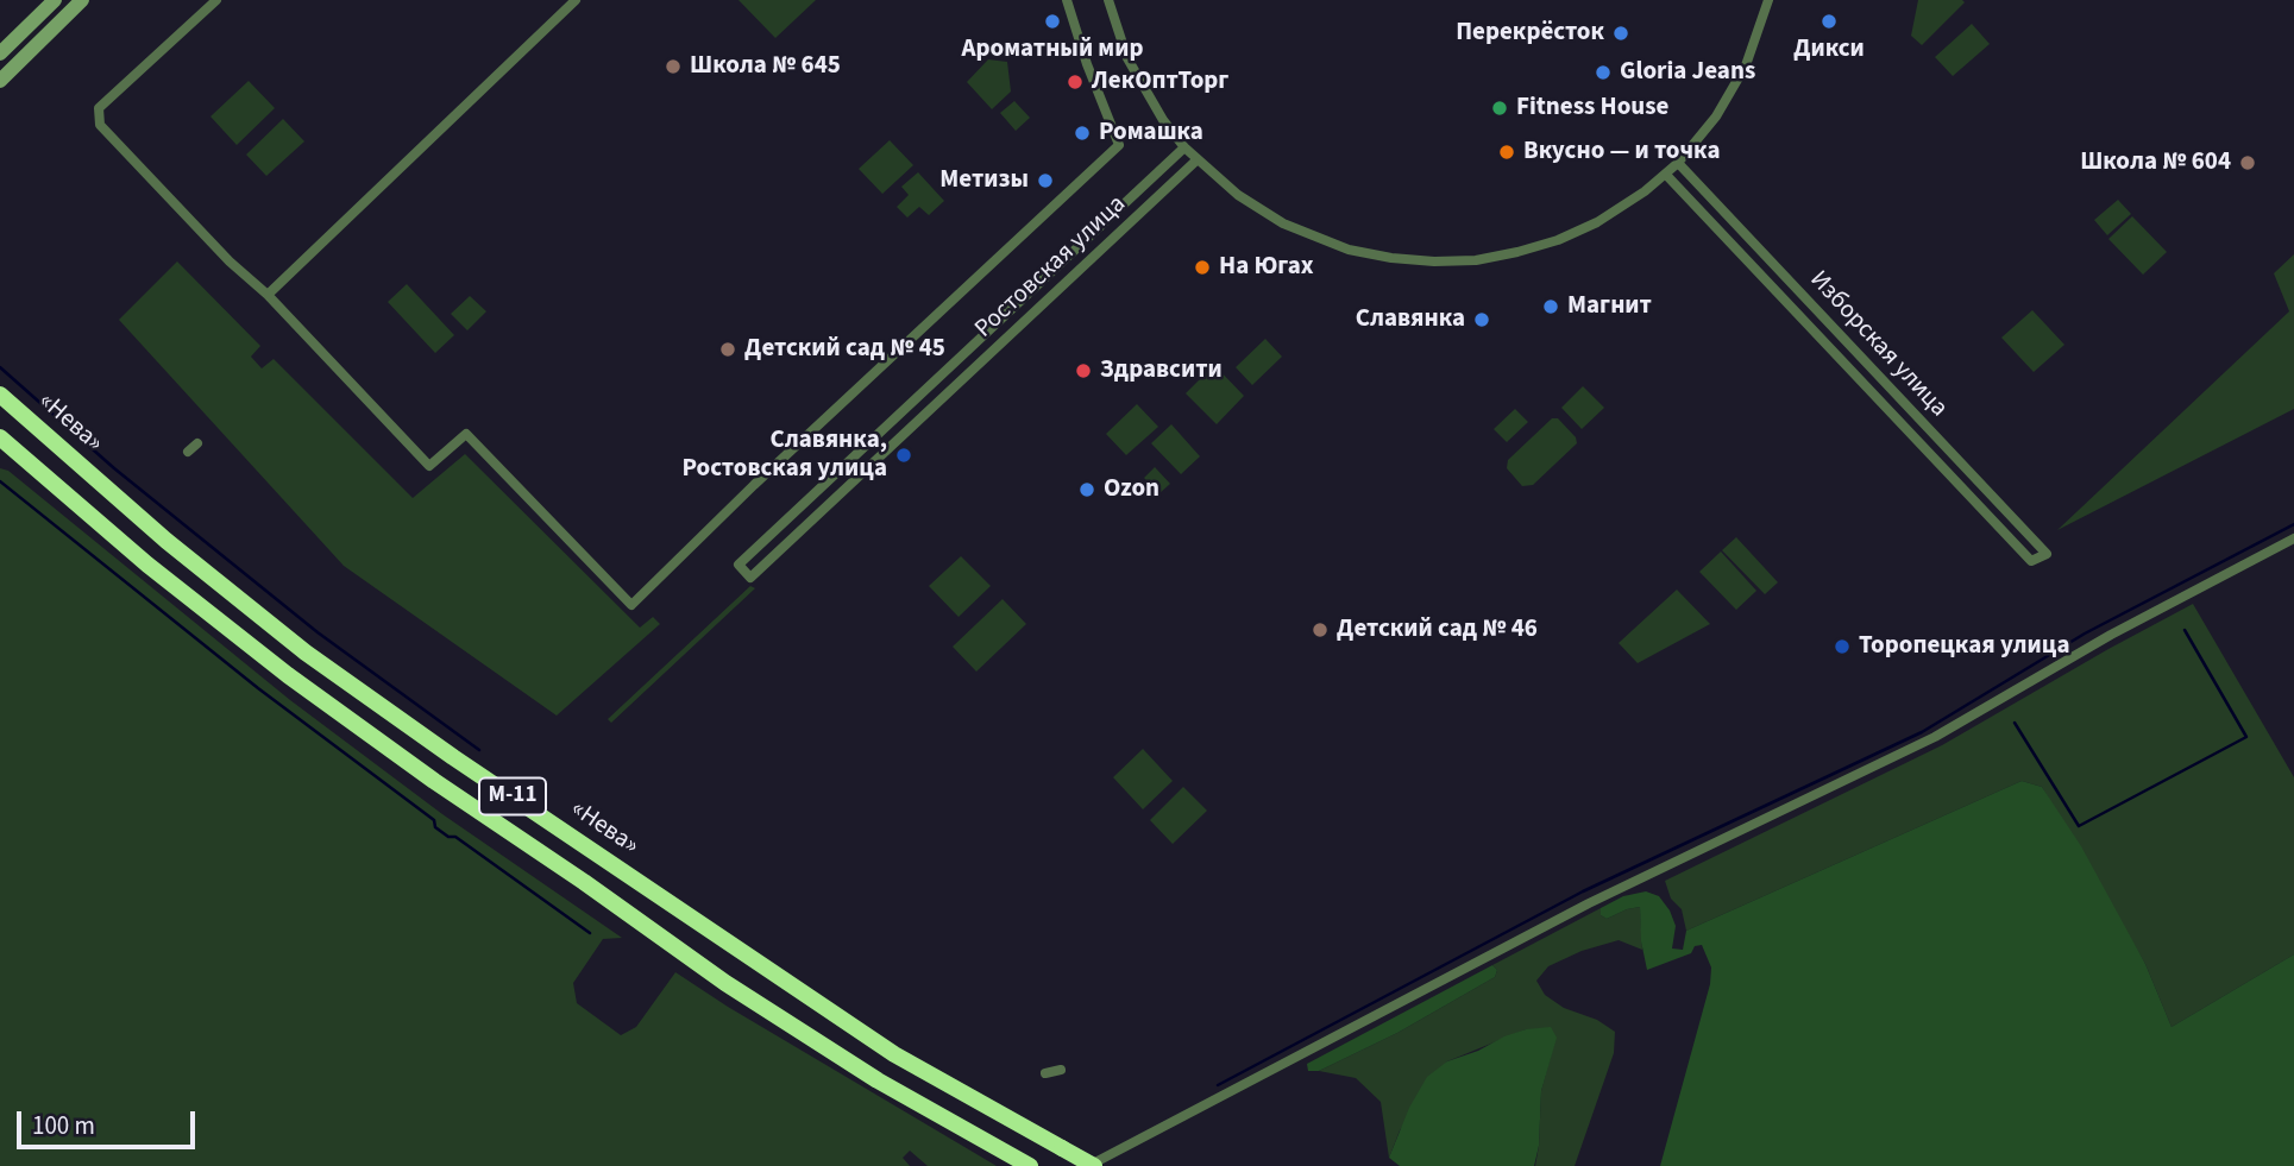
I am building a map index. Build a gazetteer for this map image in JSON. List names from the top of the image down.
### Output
{
  "streets": {
    "highway": ["«Нева»", "М-11"],
    "street": ["Ростовская улица", "Изборская улица"]
  },
  "places": [
    "Ароматный мир",
    "Дикси",
    "Перекрёсток",
    "Школа № 645",
    "Gloria Jeans",
    "ЛекОптТорг",
    "Fitness House",
    "Ромашка",
    "Вкусно — и точка",
    "Школа № 604",
    "Метизы",
    "На Югах",
    "Магнит",
    "Славянка",
    "Детский сад № 45",
    "Здравсити",
    "Славянка, Ростовская улица",
    "Ozon",
    "Детский сад № 46",
    "Торопецкая улица"
  ],
  "scale_bar": "100 m"
}
